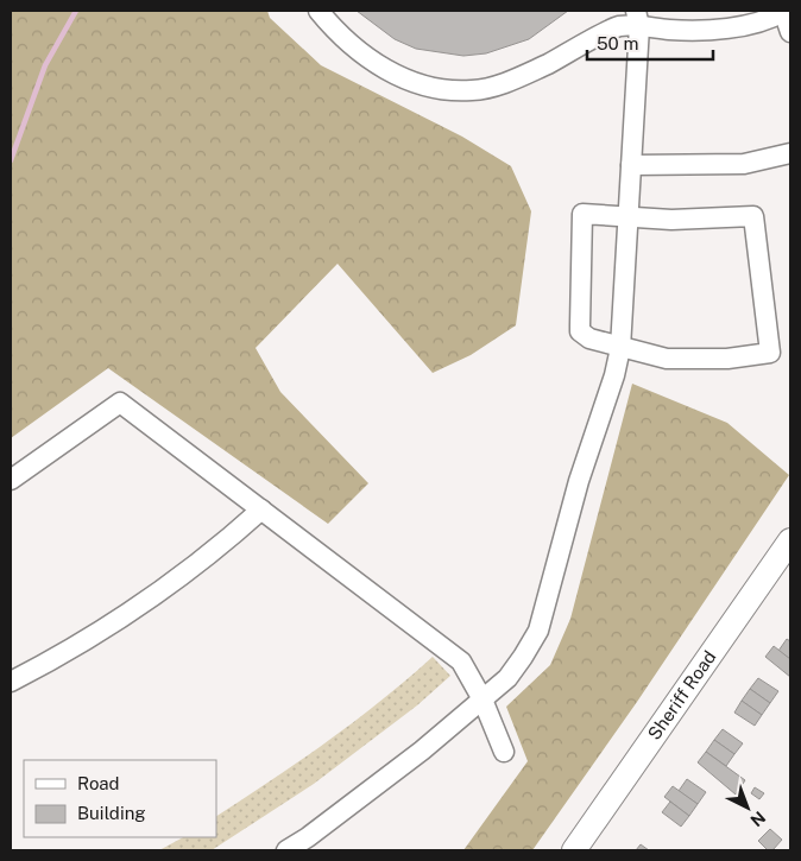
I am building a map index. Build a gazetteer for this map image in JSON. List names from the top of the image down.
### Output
{
  "streets": {
    "main road": ["Sheriff Road"]
  },
  "legend": ["Road", "Building"],
  "scale_bar": "50 m",
  "north": "bottom right"
}
